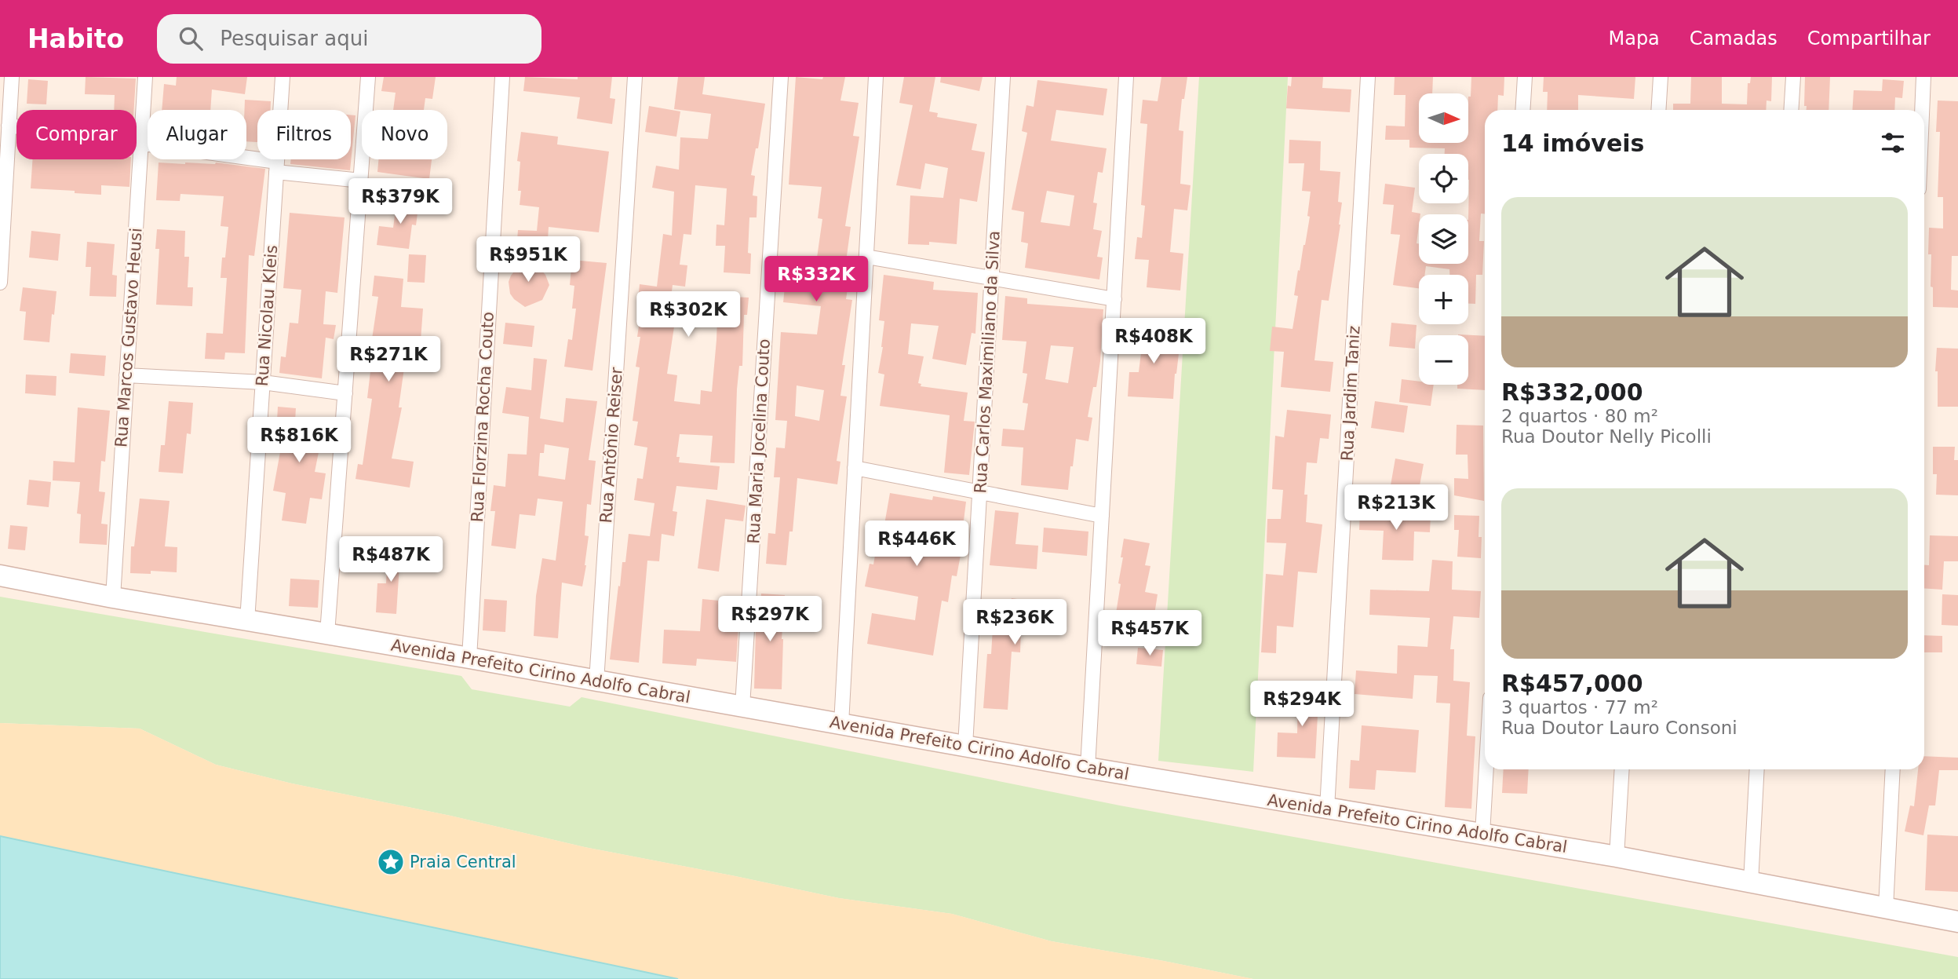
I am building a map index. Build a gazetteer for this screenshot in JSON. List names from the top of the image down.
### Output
{
  "streets": {
    "main road": ["Avenida Prefeito Cirino Adolfo Cabral"],
    "street": [
      "Rua Nicolau Kleis",
      "Rua Marcos Gustavo Heusi",
      "Rua Carlos Maximiliano da Silva",
      "Rua Jardim Taniz",
      "Rua Florzina Rocha Couto",
      "Rua Maria Jocelina Couto",
      "Rua Antônio Reiser"
    ]
  },
  "crossings": [
    ["Rua Nicolau Kleis", "Avenida Prefeito Cirino Adolfo Cabral"],
    ["Rua Marcos Gustavo Heusi", "Avenida Prefeito Cirino Adolfo Cabral"],
    ["Rua Carlos Maximiliano da Silva", "Avenida Prefeito Cirino Adolfo Cabral"],
    ["Rua Jardim Taniz", "Avenida Prefeito Cirino Adolfo Cabral"],
    ["Rua Florzina Rocha Couto", "Avenida Prefeito Cirino Adolfo Cabral"],
    ["Rua Maria Jocelina Couto", "Avenida Prefeito Cirino Adolfo Cabral"],
    ["Rua Antônio Reiser", "Avenida Prefeito Cirino Adolfo Cabral"]
  ],
  "places": {
    "place": ["Praia Central"]
  },
  "north": "right",
  "page": {
    "header": "Habito",
    "search": "Pesquisar aqui",
    "nav": ["Mapa", "Camadas", "Compartilhar"],
    "map_buttons": ["+", "−"],
    "chip": [
      "Comprar",
      "Alugar",
      "Filtros",
      "Novo"
    ],
    "heading": "14 imóveis",
    "list": [
      {
        "name": "R$332,000",
        "note": "2 quartos · 80 m² · Rua Doutor Nelly Picolli"
      },
      {
        "name": "R$457,000",
        "note": "3 quartos · 77 m² · Rua Doutor Lauro Consoni"
      }
    ],
    "price": [
      "R$379K",
      "R$951K",
      "R$332K",
      "R$302K",
      "R$408K",
      "R$271K",
      "R$816K",
      "R$213K",
      "R$446K",
      "R$487K",
      "R$297K",
      "R$236K",
      "R$457K",
      "R$294K"
    ]
  }
}
